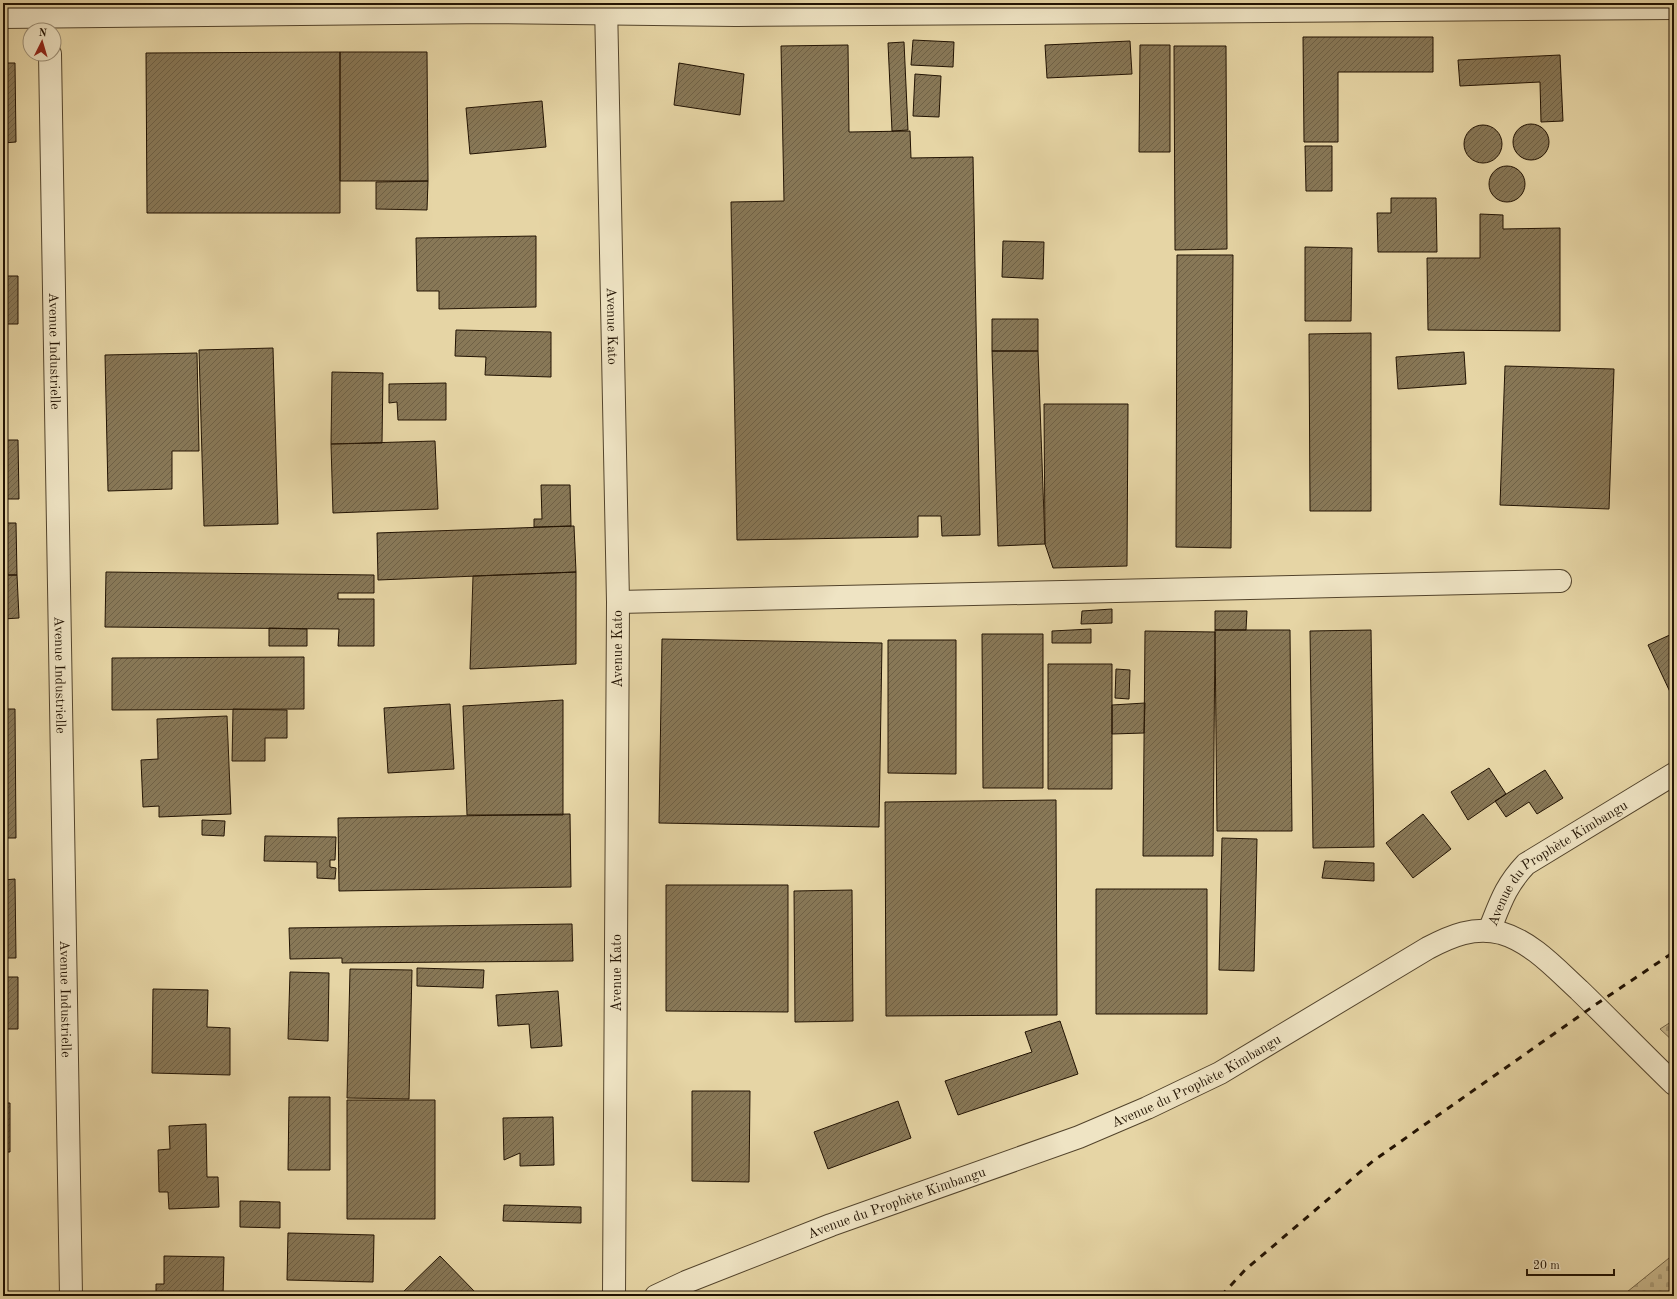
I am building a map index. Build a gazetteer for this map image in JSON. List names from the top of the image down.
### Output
{
  "streets": {
    "street": ["Avenue Kato", "Avenue Industrielle", "Avenue du Prophète Kimbangu"]
  },
  "scale_bar": "20 m",
  "north": "top"
}
